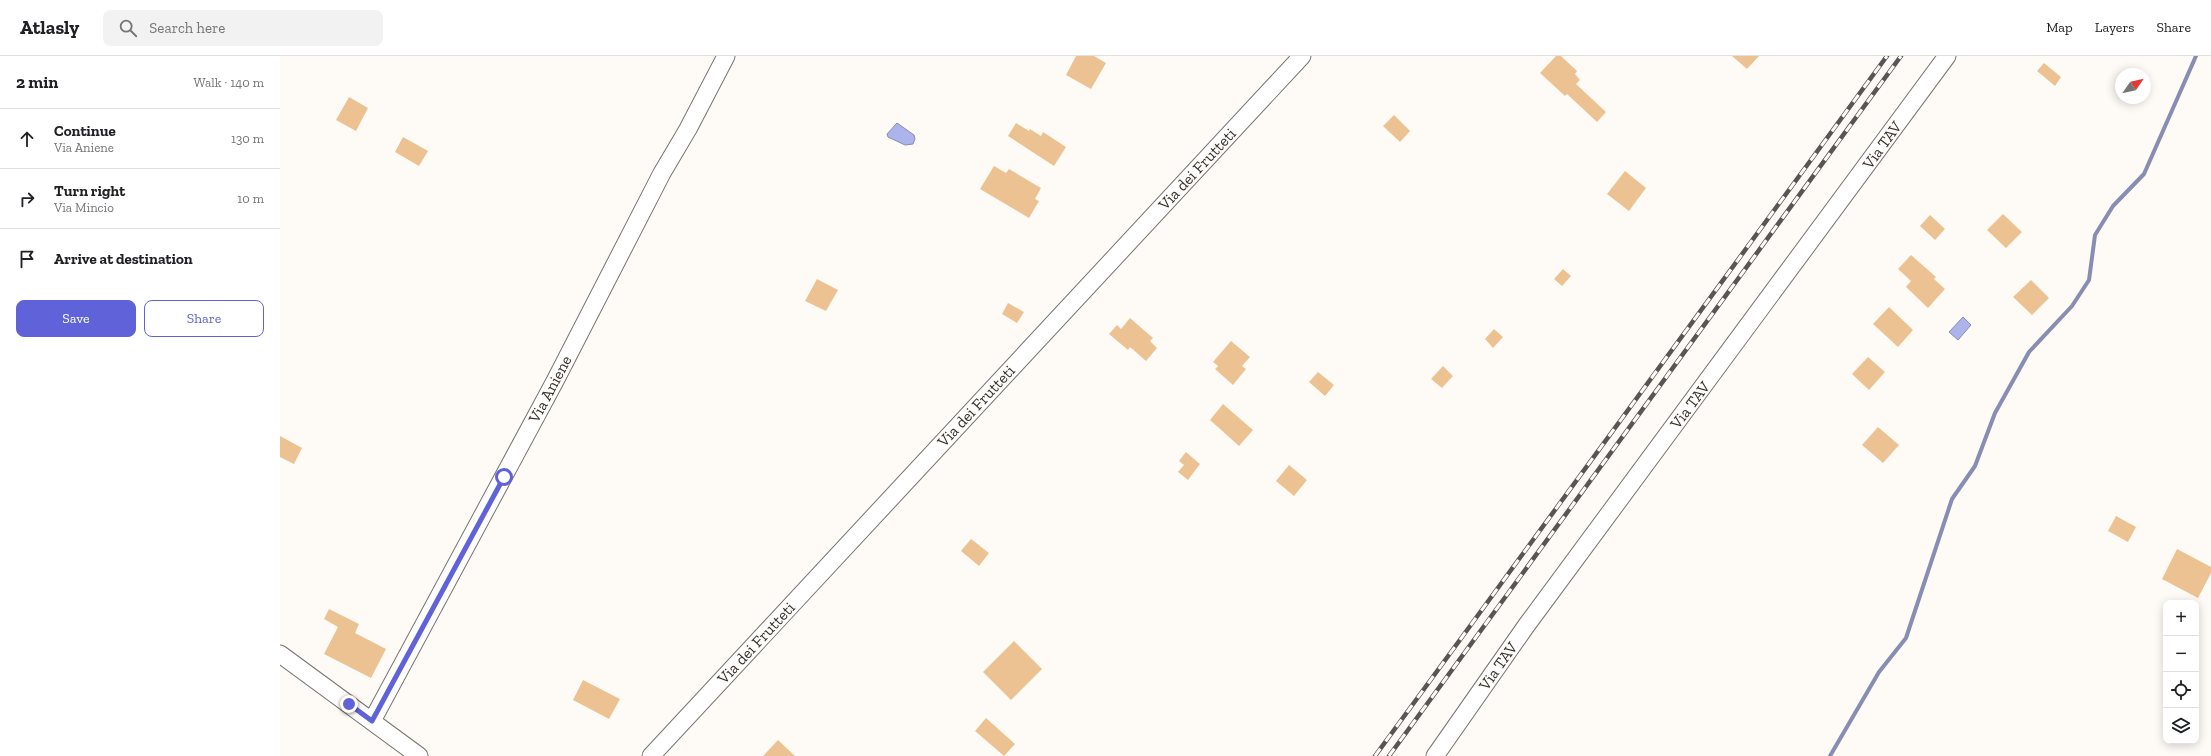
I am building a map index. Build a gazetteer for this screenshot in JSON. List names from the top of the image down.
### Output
{
  "streets": {
    "street": ["Via TAV", "Via dei Frutteti", "Via Aniene"]
  },
  "north": "top right",
  "page": {
    "header": "Atlasly",
    "search": "Search here",
    "nav": ["Map", "Layers", "Share"],
    "heading": ["2 min", "Walk · 140 m"],
    "list": [
      ["Continue", "Via Aniene", "130 m"],
      ["Turn right", "Via Mincio", "10 m"],
      "Arrive at destination"
    ],
    "buttons": ["Save", "Share"],
    "map_buttons": ["+", "−"]
  }
}
